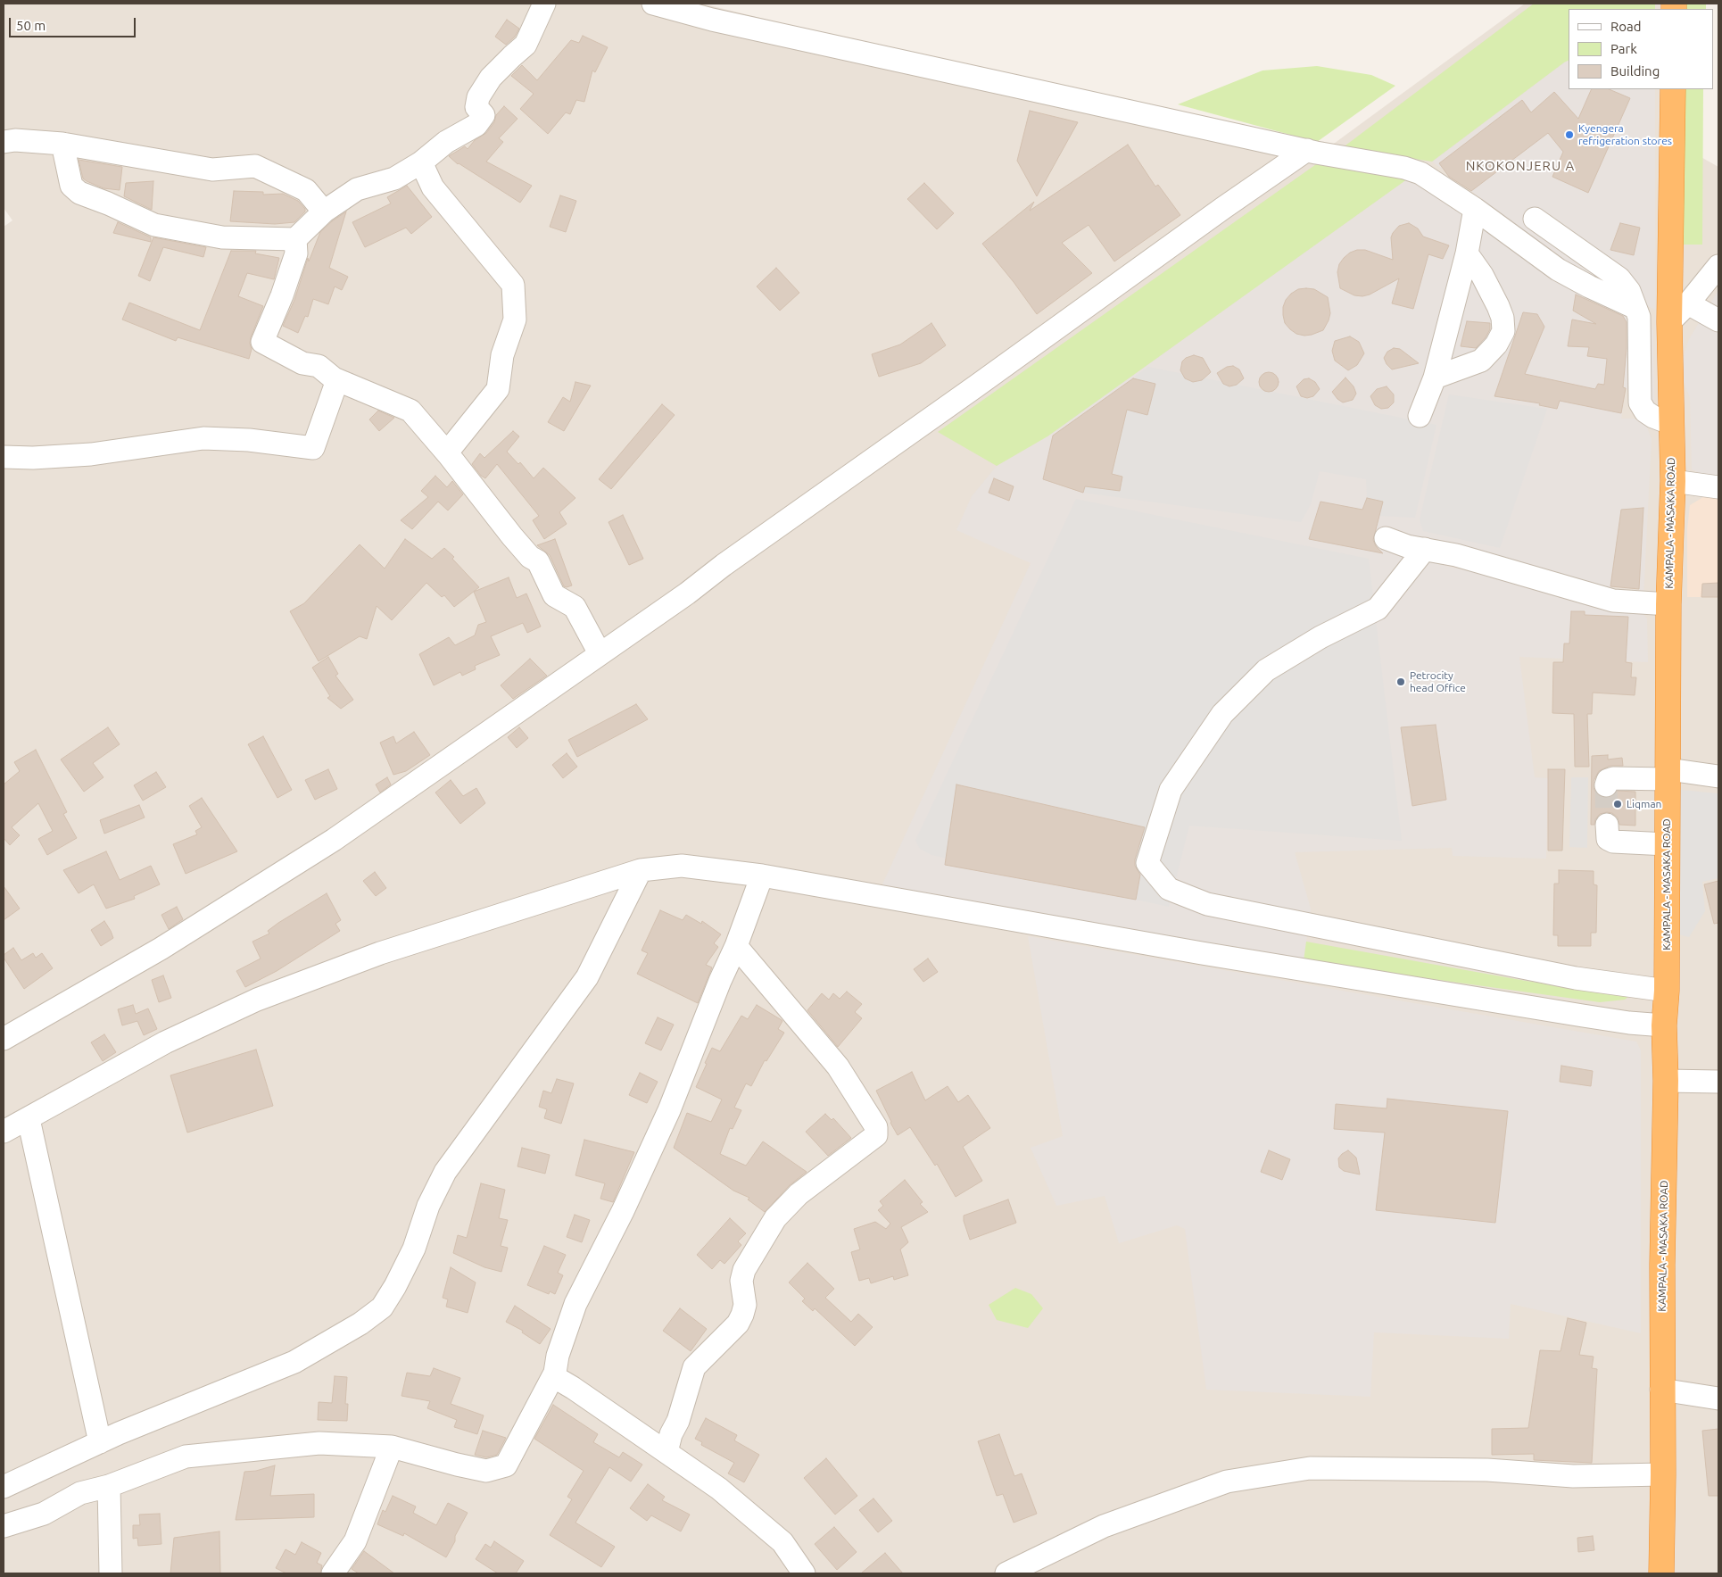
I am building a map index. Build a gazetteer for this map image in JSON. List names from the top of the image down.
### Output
{
  "streets": {
    "highway": ["KAMPALA - MASAKA ROAD"]
  },
  "districts": ["NKOKONJERU A"],
  "places": ["Kyengera refrigeration stores", "Petrocity head Office", "Liqman"],
  "legend": ["Road", "Park", "Building"],
  "scale_bar": "50 m"
}
